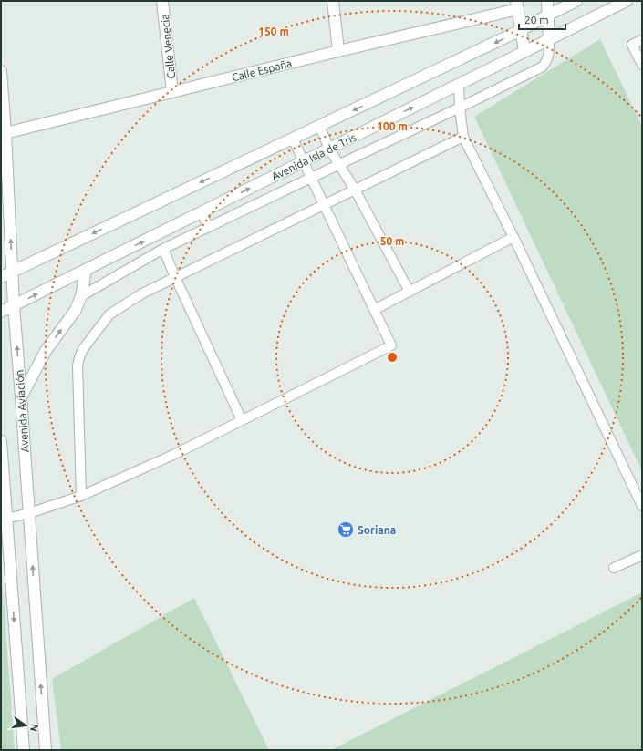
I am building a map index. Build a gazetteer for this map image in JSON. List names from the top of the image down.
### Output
{
  "streets": {
    "main road": [
      "Calle Venecia",
      "Calle España",
      "Avenida Isla de Tris",
      "Avenida Aviación"
    ]
  },
  "crossings": [
    ["Calle Venecia", "Calle España"],
    ["Calle España", "Avenida Aviación"],
    ["Avenida Isla de Tris", "Avenida Aviación"]
  ],
  "places": {
    "supermarket": ["Soriana"]
  },
  "scale_bar": "20 m",
  "north": "right",
  "rings": ["150 m", "100 m", "50 m"]
}
